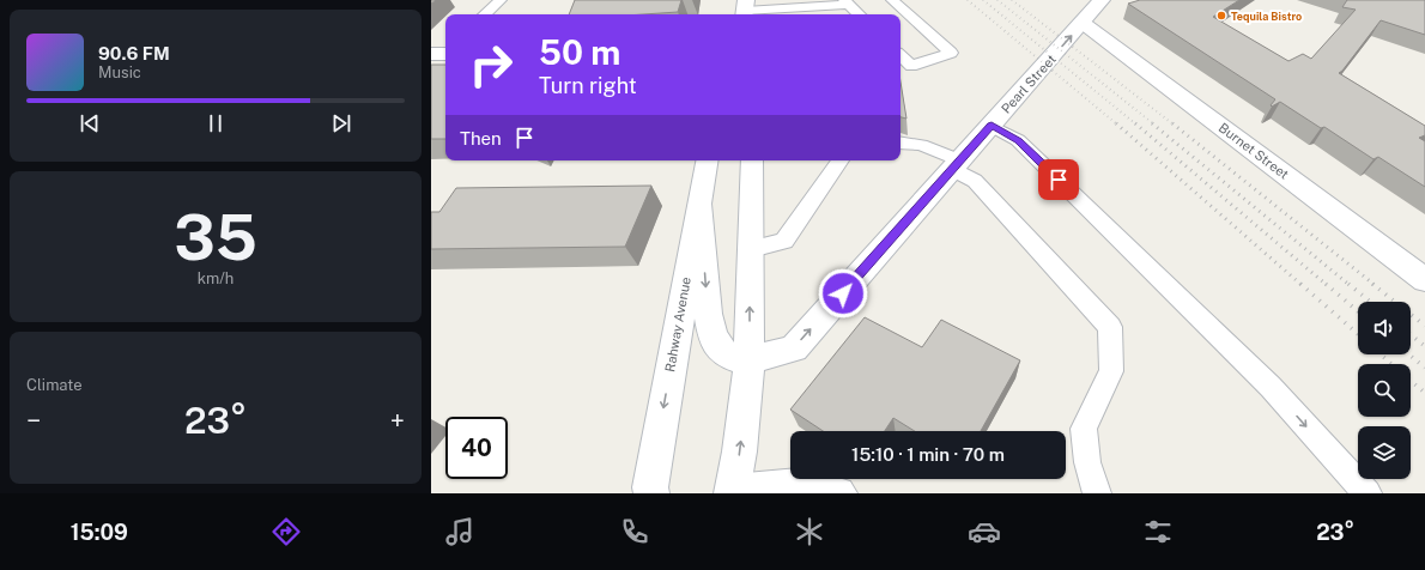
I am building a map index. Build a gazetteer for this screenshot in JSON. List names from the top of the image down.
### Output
{
  "streets": {
    "street": ["Pearl Street", "Burnet Street", "Rahway Avenue"]
  },
  "crossings": [
    ["Pearl Street", "Burnet Street"]
  ],
  "one_way": ["Pearl Street"],
  "places": ["Tequila Bistro"],
  "page": {
    "turn": ["50 m", "Turn right"],
    "song": ["90.6 FM", "Music"],
    "then": "Then",
    "tile": [
      ["35", "km/h"],
      "Climate"
    ],
    "heat": ["−", "23°", "+"],
    "limit": "40",
    "trip": "15:10 · 1 min · 70 m",
    "tabs": ["15:09", "23°"]
  }
}
